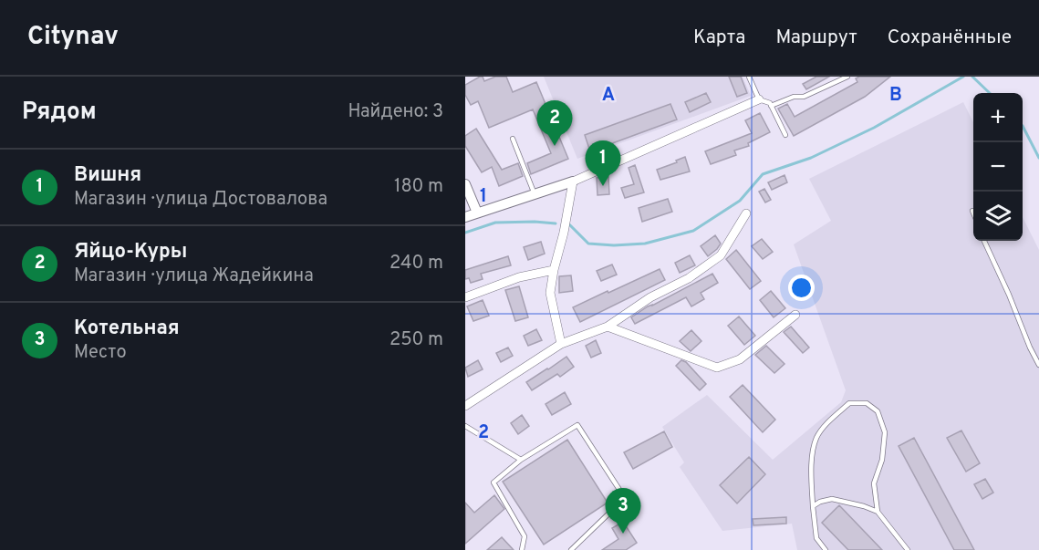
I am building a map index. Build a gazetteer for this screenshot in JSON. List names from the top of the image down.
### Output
{
  "page": {
    "header": "Citynav",
    "nav": ["Карта", "Маршрут", "Сохранённые"],
    "heading": ["Рядом", "Найдено: 3"],
    "map_buttons": ["+", "−"],
    "pins": ["2", "1", "3"],
    "list": [
      {
        "mark": "1",
        "name": "Вишня",
        "note": "Магазин · улица Достовалова",
        "value": "180 m"
      },
      {
        "mark": "2",
        "name": "Яйцо-Куры",
        "note": "Магазин · улица Жадейкина",
        "value": "240 m"
      },
      {
        "mark": "3",
        "name": "Котельная",
        "note": "Место",
        "value": "250 m"
      }
    ]
  },
  "grid": {
    "columns": ["A", "B"],
    "rows": ["1", "2"]
  }
}
